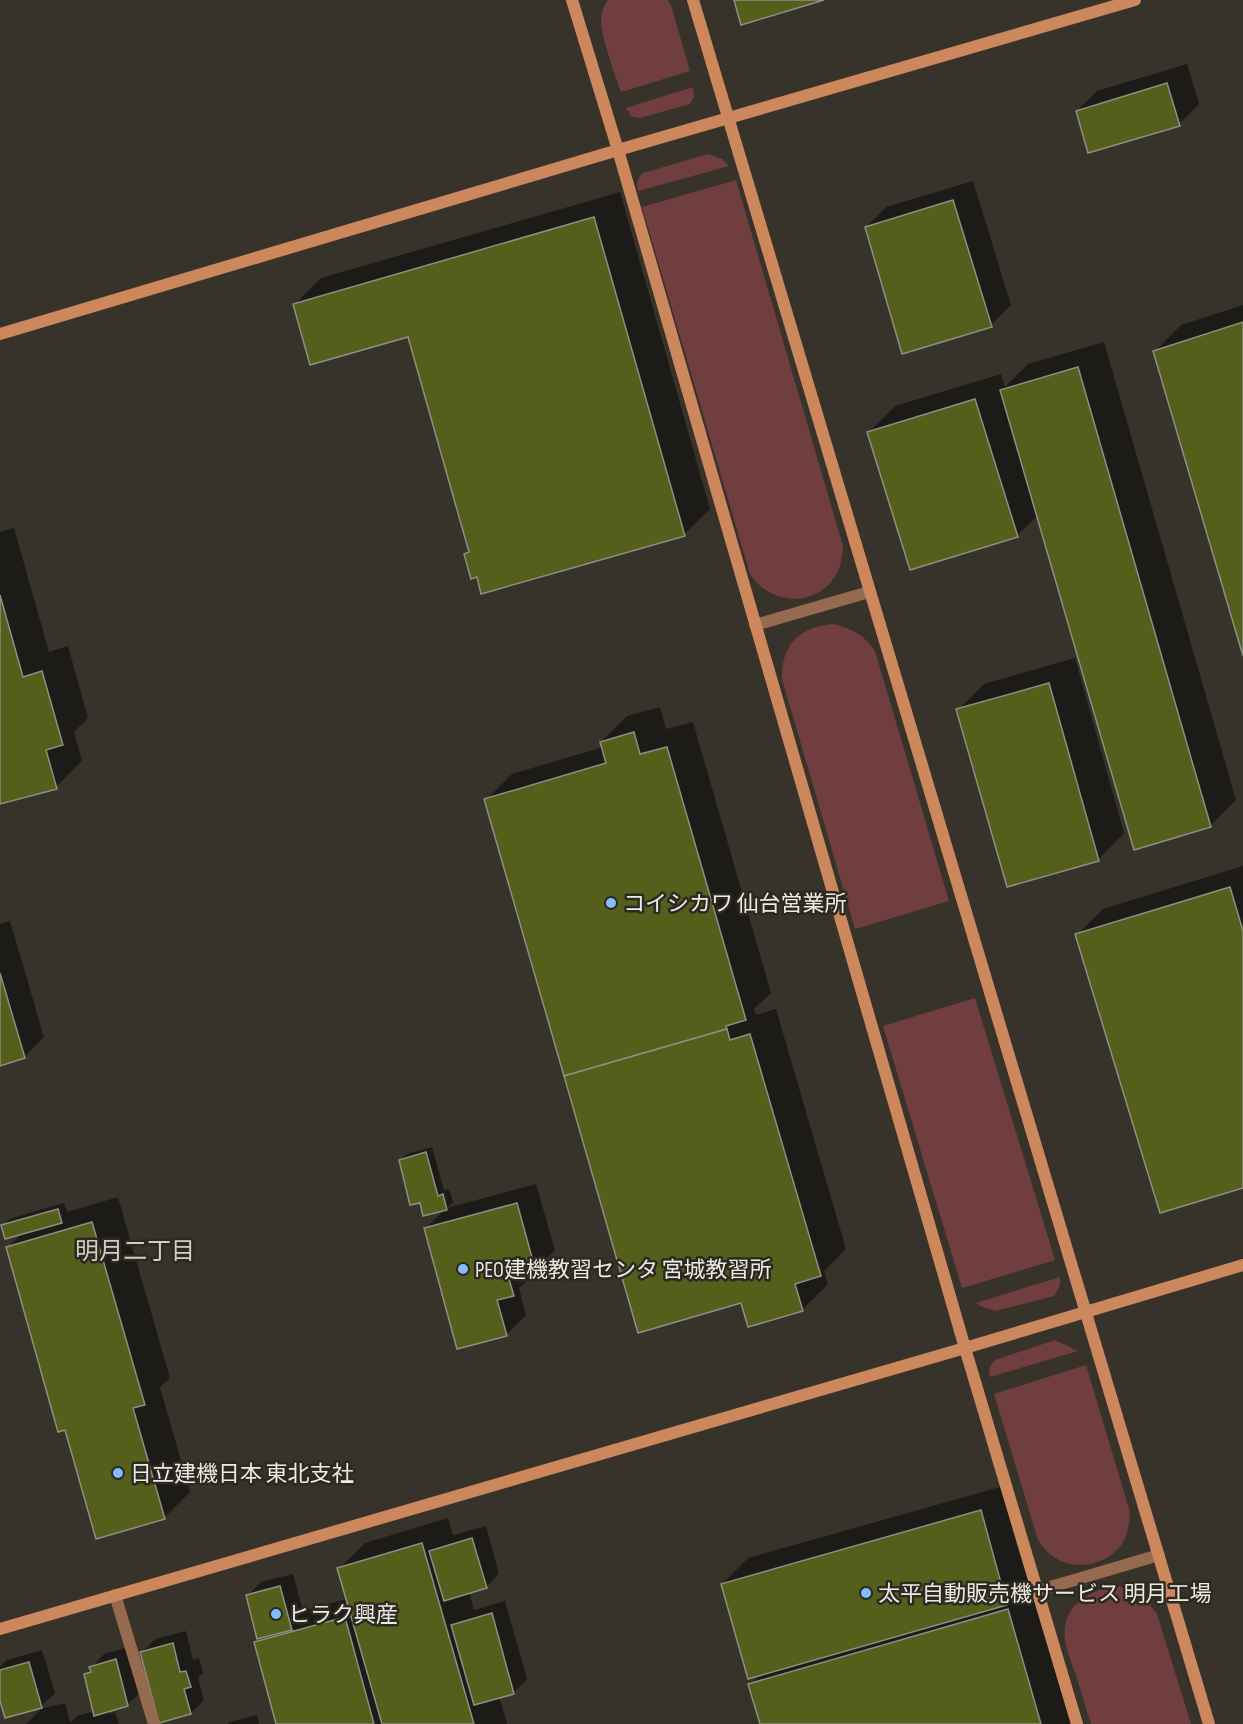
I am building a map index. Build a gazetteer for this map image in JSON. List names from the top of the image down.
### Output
{
  "districts": ["明月二丁目"],
  "places": [
    "コイシカワ 仙台営業所",
    "PEO建機教習センタ 宮城教習所",
    "日立建機日本 東北支社",
    "太平自動販売機サービス 明月工場",
    "ヒラク興産"
  ]
}
